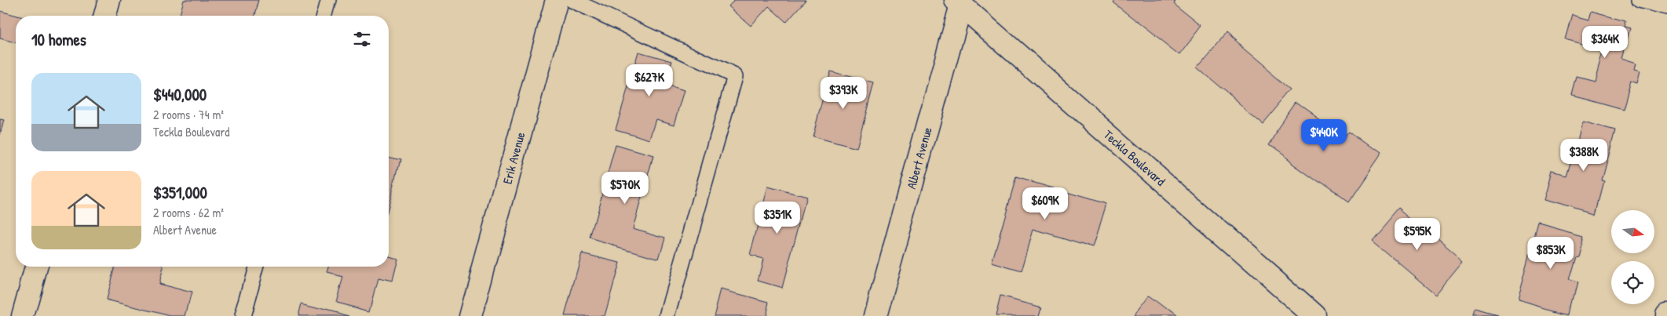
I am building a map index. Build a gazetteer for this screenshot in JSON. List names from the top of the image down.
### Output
{
  "streets": {
    "street": ["Albert Avenue", "Erik Avenue", "Teckla Boulevard"]
  },
  "crossings": [
    ["Albert Avenue", "Teckla Boulevard"]
  ],
  "north": "right",
  "page": {
    "heading": "10 homes",
    "price": [
      "$364K",
      "$627K",
      "$393K",
      "$440K",
      "$388K",
      "$570K",
      "$609K",
      "$351K",
      "$595K",
      "$853K"
    ],
    "list": [
      {
        "name": "$440,000",
        "note": "2 rooms · 74 m² · Teckla Boulevard"
      },
      {
        "name": "$351,000",
        "note": "2 rooms · 62 m² · Albert Avenue"
      }
    ]
  }
}
